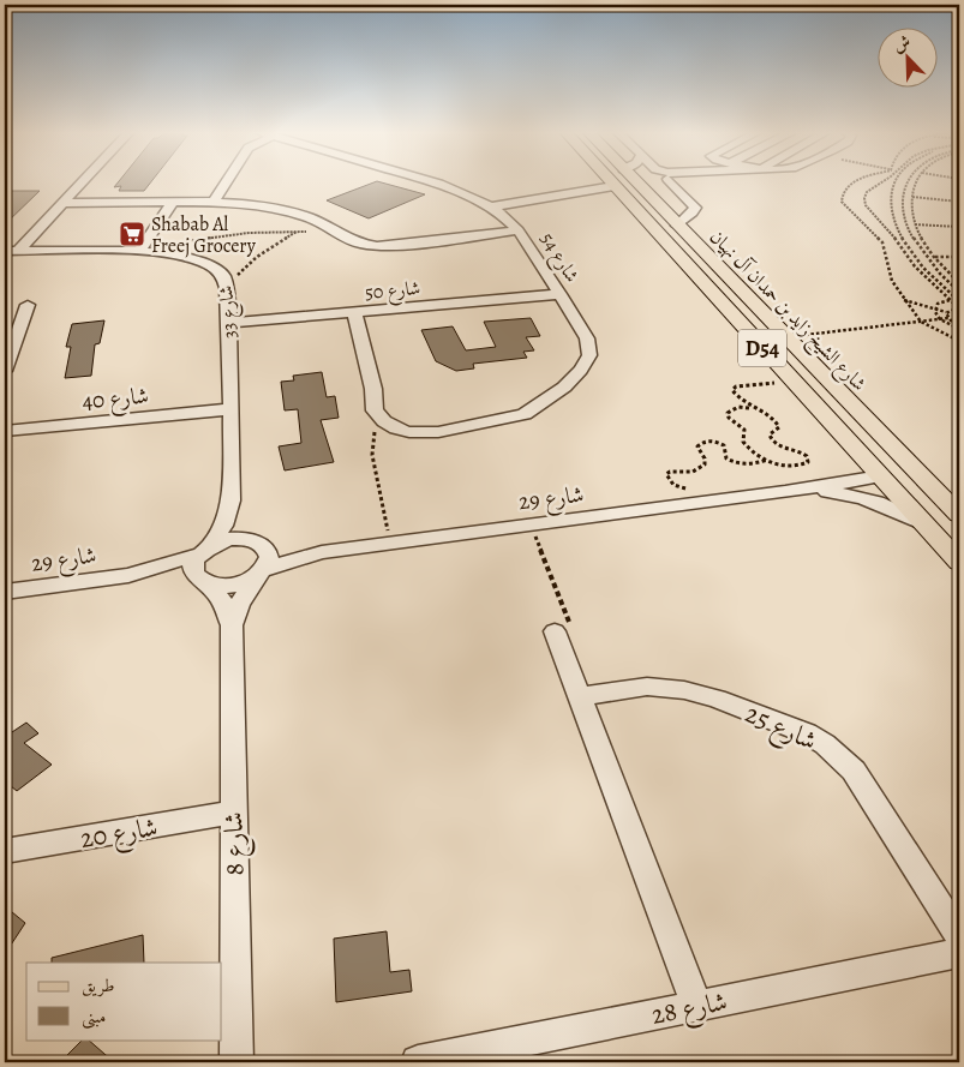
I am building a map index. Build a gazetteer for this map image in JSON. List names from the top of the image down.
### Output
{
  "streets": {
    "main road": ["شارع الشيخ زايد بن حمدان آل نهيان", "D54"],
    "street": [
      "شارع 54",
      "شارع 50",
      "شارع 33",
      "شارع 40",
      "شارع 29",
      "شارع 25",
      "شارع 20",
      "شارع 8",
      "شارع 28"
    ]
  },
  "crossings": [
    ["شارع 54", "شارع 50"],
    ["شارع 50", "شارع 33"],
    ["شارع الشيخ زايد بن حمدان آل نهيان", "شارع 29"],
    ["شارع 33", "شارع 40"],
    ["شارع 33", "شارع 29"],
    ["شارع 33", "شارع 8"],
    ["شارع 29", "شارع 8"],
    ["شارع 20", "شارع 8"]
  ],
  "places": {
    "supermarket": ["Shabab Al Freej Grocery"]
  },
  "legend": ["طريق", "مبنى"],
  "north": "top left"
}
